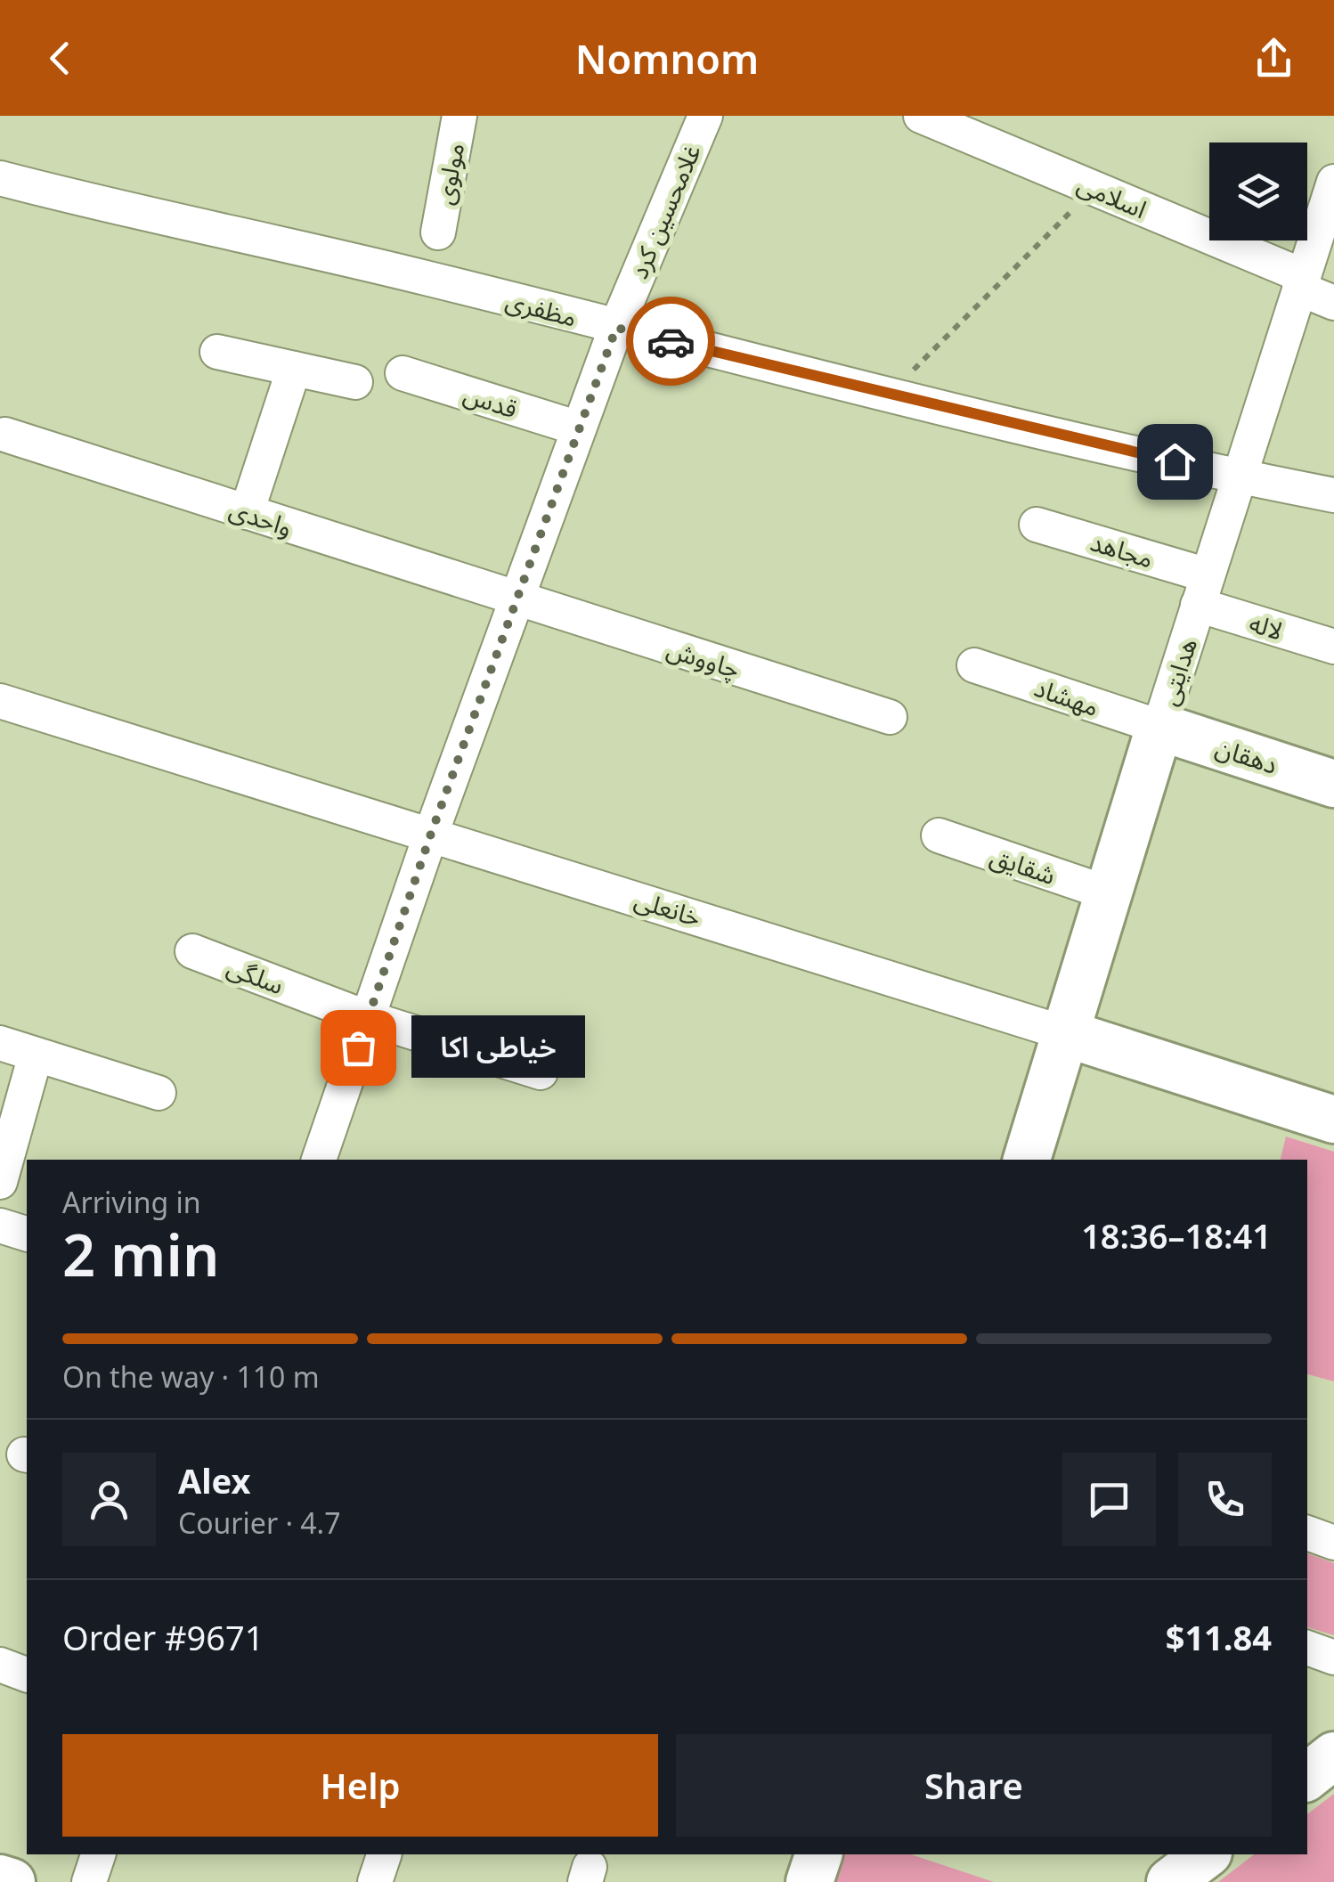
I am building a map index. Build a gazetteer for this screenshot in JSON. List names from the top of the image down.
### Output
{
  "streets": {
    "main road": ["هدایتی", "دهقان", "خانعلی"],
    "street": [
      "مولوی",
      "اسلامی",
      "غلامحسین کرد",
      "مظفری",
      "قدس",
      "واحدی",
      "مجاهد",
      "لاله",
      "چاووش",
      "مهشاد",
      "شقایق",
      "سلگی"
    ]
  },
  "crossings": [
    ["اسلامی", "هدایتی"],
    ["غلامحسین کرد", "مظفری"],
    ["غلامحسین کرد", "قدس"],
    ["غلامحسین کرد", "واحدی"],
    ["غلامحسین کرد", "چاووش"],
    ["غلامحسین کرد", "خانعلی"],
    ["غلامحسین کرد", "سلگی"],
    ["مظفری", "هدایتی"],
    ["واحدی", "چاووش"],
    ["مجاهد", "لاله"],
    ["مجاهد", "هدایتی"],
    ["لاله", "هدایتی"],
    ["هدایتی", "مهشاد"],
    ["هدایتی", "دهقان"],
    ["هدایتی", "شقایق"],
    ["هدایتی", "خانعلی"],
    ["مهشاد", "دهقان"]
  ],
  "places": ["خیاطی اکا"],
  "page": {
    "header": "Nomnom",
    "bubble": "خیاطی اکا",
    "heading": ["2 min", "Arriving in", "18:36–18:41"],
    "panel": [
      "Alex",
      "Courier · 4.7",
      "Order #9671",
      "$11.84"
    ],
    "bar": "On the way · 110 m",
    "buttons": ["Help", "Share"]
  }
}
